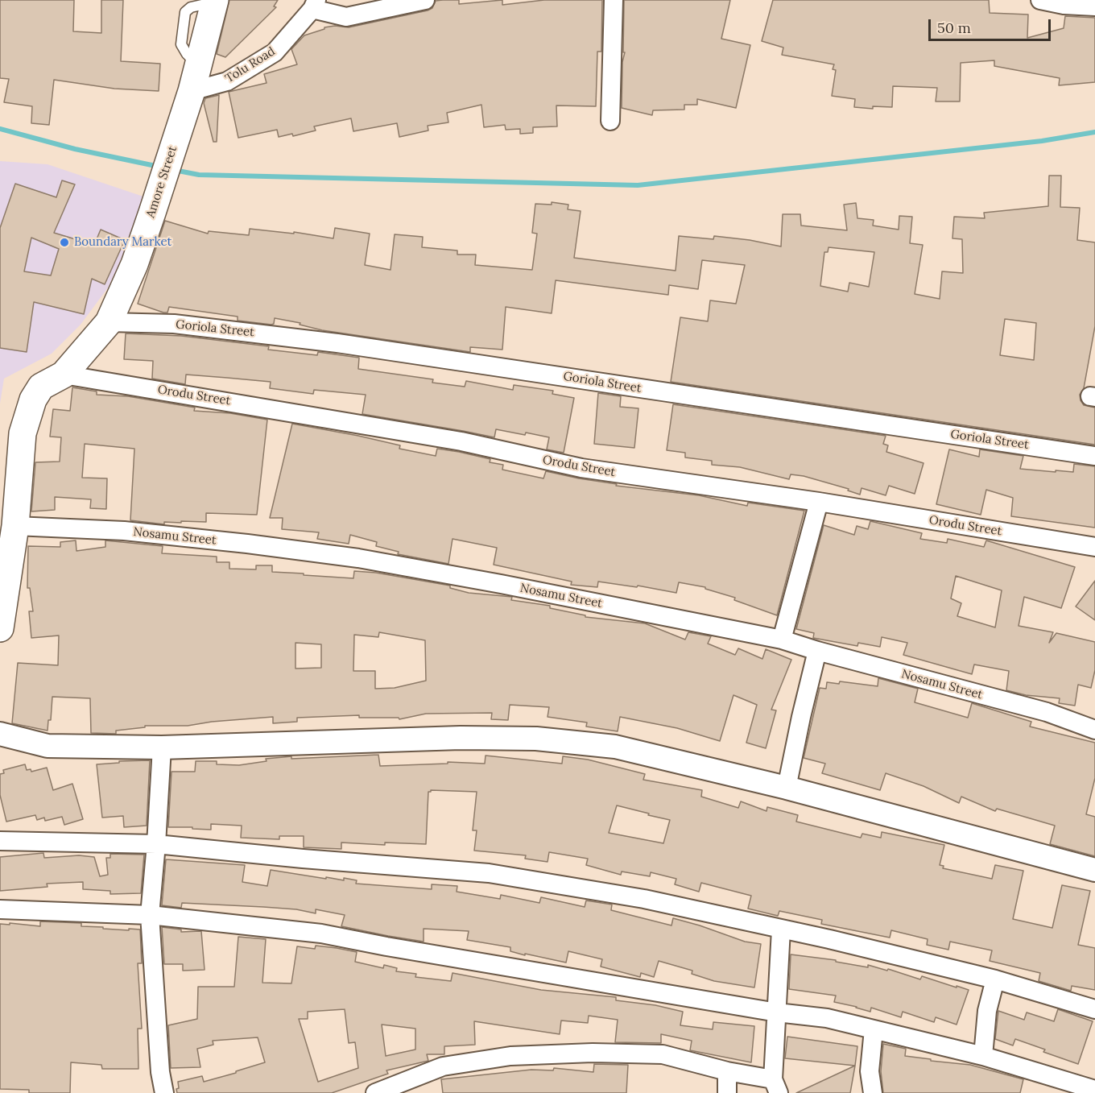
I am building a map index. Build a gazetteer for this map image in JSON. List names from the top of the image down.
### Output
{
  "streets": {
    "main road": ["Amore Street"],
    "street": [
      "Tolu Road",
      "Goriola Street",
      "Orodu Street",
      "Nosamu Street"
    ]
  },
  "crossings": [
    ["Tolu Road", "Amore Street"],
    ["Amore Street", "Goriola Street"],
    ["Amore Street", "Orodu Street"]
  ],
  "places": ["Boundary Market"],
  "scale_bar": "50 m"
}
